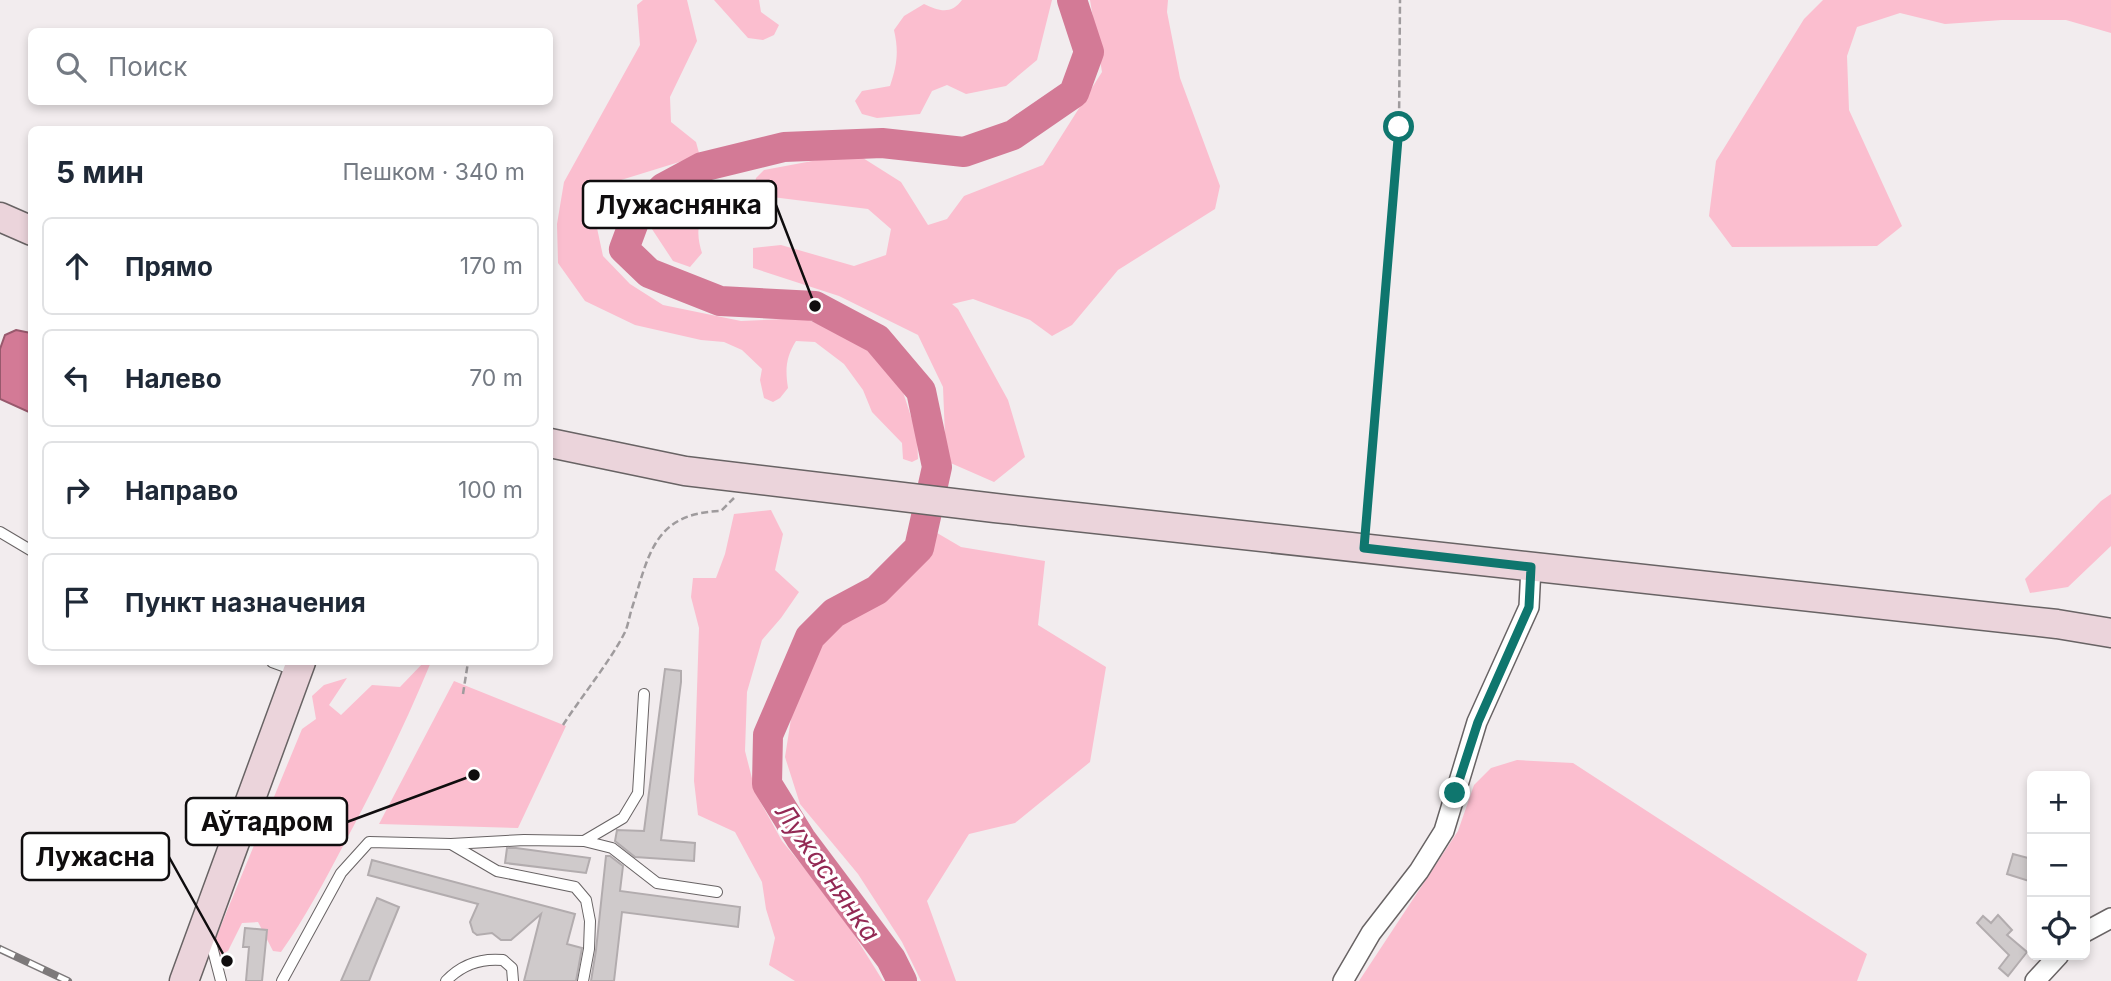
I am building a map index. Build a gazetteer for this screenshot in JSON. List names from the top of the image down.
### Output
{
  "water": ["Лужаснянка"],
  "places": ["Лужаснянка", "Аўтадром", "Лужасна"],
  "page": {
    "search": "Поиск",
    "heading": ["5 мин", "Пешком · 340 m"],
    "list": [
      ["Прямо", "170 m"],
      ["Налево", "70 m"],
      ["Направо", "100 m"],
      "Пункт назначения"
    ],
    "map_buttons": ["+", "−"]
  }
}
